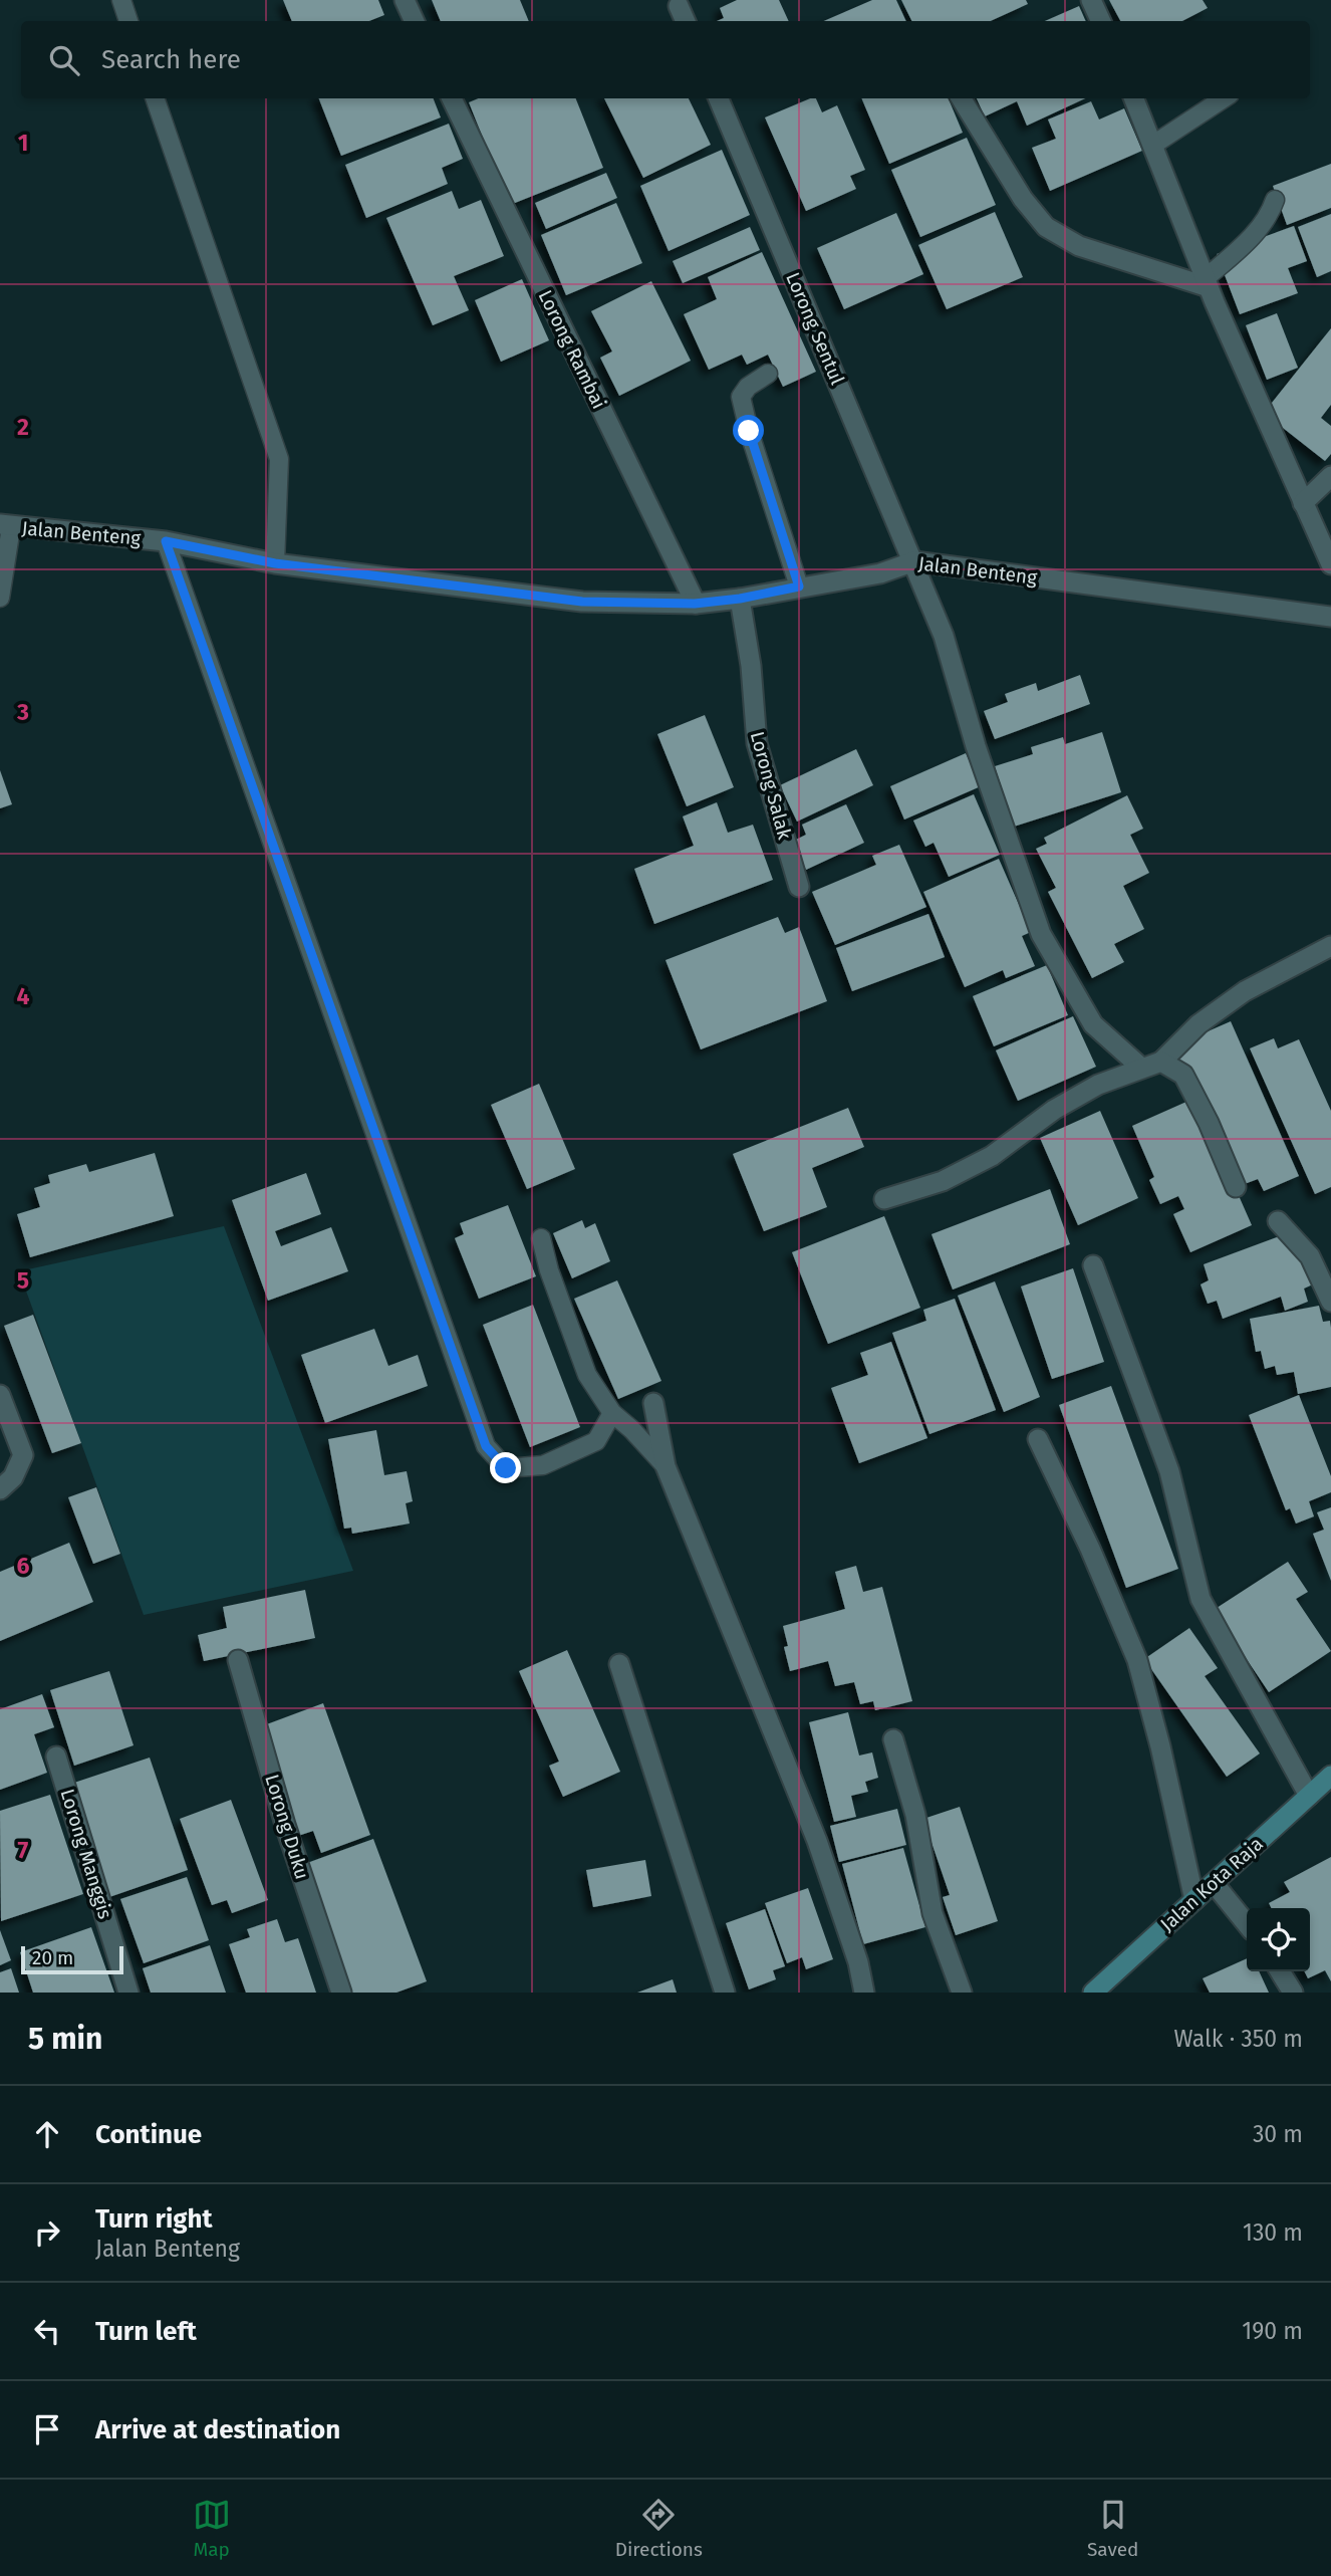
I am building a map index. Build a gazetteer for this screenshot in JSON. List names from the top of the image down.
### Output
{
  "streets": {
    "main road": ["Jalan Kota Raja"],
    "street": [
      "Lorong Sentul",
      "Lorong Rambai",
      "Jalan Benteng",
      "Lorong Salak",
      "Lorong Duku",
      "Lorong Manggis"
    ]
  },
  "crossings": [
    ["Lorong Sentul", "Jalan Benteng"],
    ["Lorong Rambai", "Jalan Benteng"],
    ["Jalan Benteng", "Lorong Salak"]
  ],
  "scale_bar": "20 m",
  "page": {
    "search": "Search here",
    "scale": "20 m",
    "heading": ["5 min", "Walk · 350 m"],
    "list": [
      ["Continue", "30 m"],
      ["Turn right", "Jalan Benteng", "130 m"],
      ["Turn left", "190 m"],
      "Arrive at destination"
    ],
    "nav": ["Map", "Directions", "Saved"]
  },
  "grid": {
    "rows": [
      "1",
      "2",
      "3",
      "4",
      "5",
      "6",
      "7"
    ]
  }
}
